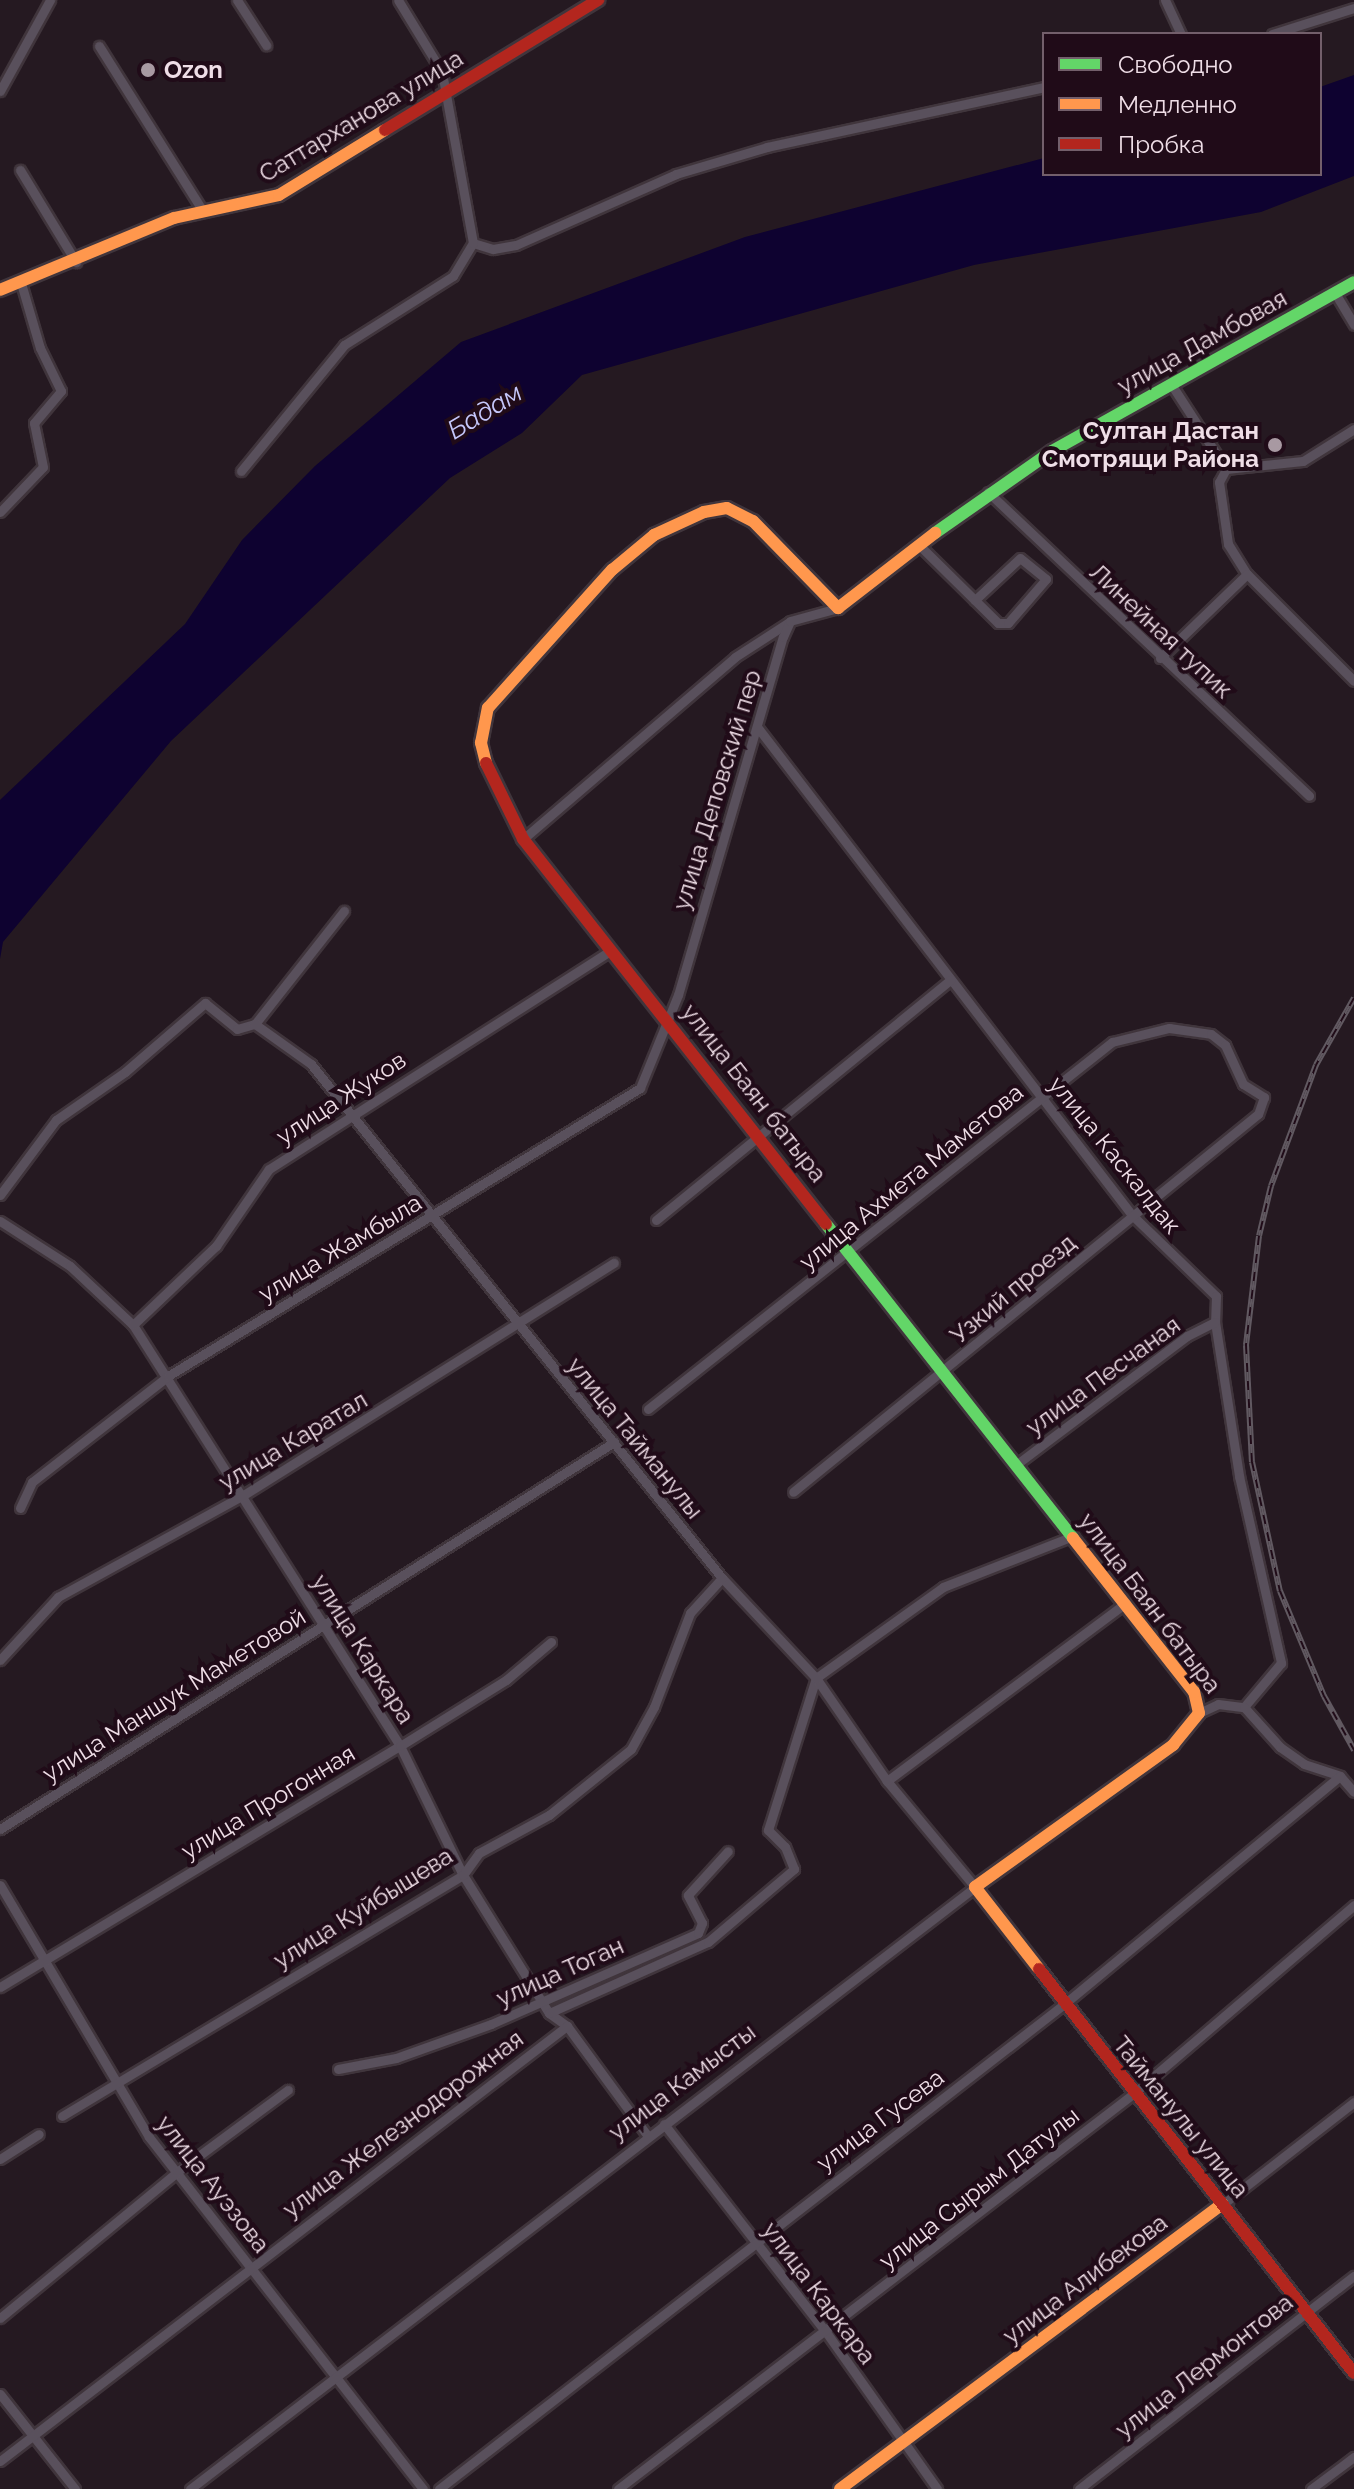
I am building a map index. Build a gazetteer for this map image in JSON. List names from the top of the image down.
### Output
{
  "streets": {
    "street": [
      "Саттарханова улица",
      "улица Дамбовая",
      "Линейная тупик",
      "улица Деповский пер",
      "улица Баян батыра",
      "улица Жуков",
      "улица Каскалдак",
      "улица Ахмета Маметова",
      "улица Жамбыла",
      "Узкий проезд",
      "улица Песчаная",
      "улица Тайманулы",
      "улица Каратал",
      "улица Каркара",
      "улица Маншук Маметовой",
      "улица Прогонная",
      "улица Куйбышева",
      "улица Тоган",
      "улица Камысты",
      "Тайманулы улица",
      "улица Гусева",
      "улица Железнодорожная",
      "улица Ауэзова",
      "улица Сырым Датулы",
      "улица Алибекова",
      "улица Лермонтова"
    ]
  },
  "crossings": [
    ["улица Дамбовая", "Линейная тупик"],
    ["улица Дамбовая", "улица Баян батыра"],
    ["улица Деповский пер", "улица Баян батыра"],
    ["улица Деповский пер", "улица Каскалдак"],
    ["улица Деповский пер", "улица Жамбыла"],
    ["улица Баян батыра", "улица Жуков"],
    ["улица Баян батыра", "улица Каскалдак"],
    ["улица Баян батыра", "улица Ахмета Маметова"],
    ["улица Баян батыра", "улица Жамбыла"],
    ["улица Баян батыра", "Узкий проезд"],
    ["улица Баян батыра", "улица Песчаная"],
    ["улица Баян батыра", "улица Камысты"],
    ["улица Баян батыра", "улица Гусева"],
    ["улица Жуков", "улица Тайманулы"],
    ["улица Жуков", "улица Каркара"],
    ["улица Каскалдак", "улица Ахмета Маметова"],
    ["улица Каскалдак", "Узкий проезд"],
    ["улица Каскалдак", "улица Песчаная"],
    ["улица Ахмета Маметова", "Узкий проезд"],
    ["улица Жамбыла", "улица Тайманулы"],
    ["улица Жамбыла", "улица Каркара"],
    ["улица Тайманулы", "улица Каратал"],
    ["улица Тайманулы", "улица Маншук Маметовой"],
    ["улица Тайманулы", "улица Куйбышева"],
    ["улица Тайманулы", "улица Камысты"],
    ["улица Тайманулы", "Тайманулы улица"],
    ["улица Каратал", "улица Каркара"],
    ["улица Каркара", "улица Маншук Маметовой"],
    ["улица Каркара", "улица Прогонная"],
    ["улица Каркара", "улица Куйбышева"],
    ["улица Каркара", "улица Тоган"],
    ["улица Каркара", "улица Камысты"],
    ["улица Каркара", "улица Гусева"],
    ["улица Каркара", "улица Железнодорожная"],
    ["улица Каркара", "улица Сырым Датулы"],
    ["улица Каркара", "улица Алибекова"],
    ["улица Прогонная", "улица Ауэзова"],
    ["улица Куйбышева", "улица Ауэзова"],
    ["улица Камысты", "Тайманулы улица"],
    ["улица Камысты", "улица Ауэзова"],
    ["Тайманулы улица", "улица Гусева"],
    ["Тайманулы улица", "улица Сырым Датулы"],
    ["Тайманулы улица", "улица Алибекова"],
    ["Тайманулы улица", "улица Лермонтова"],
    ["улица Железнодорожная", "улица Ауэзова"]
  ],
  "water": ["Бадам"],
  "places": ["Ozon", "Султан Дастан Смотрящи Района"],
  "legend": ["Свободно", "Медленно", "Пробка"]
}
